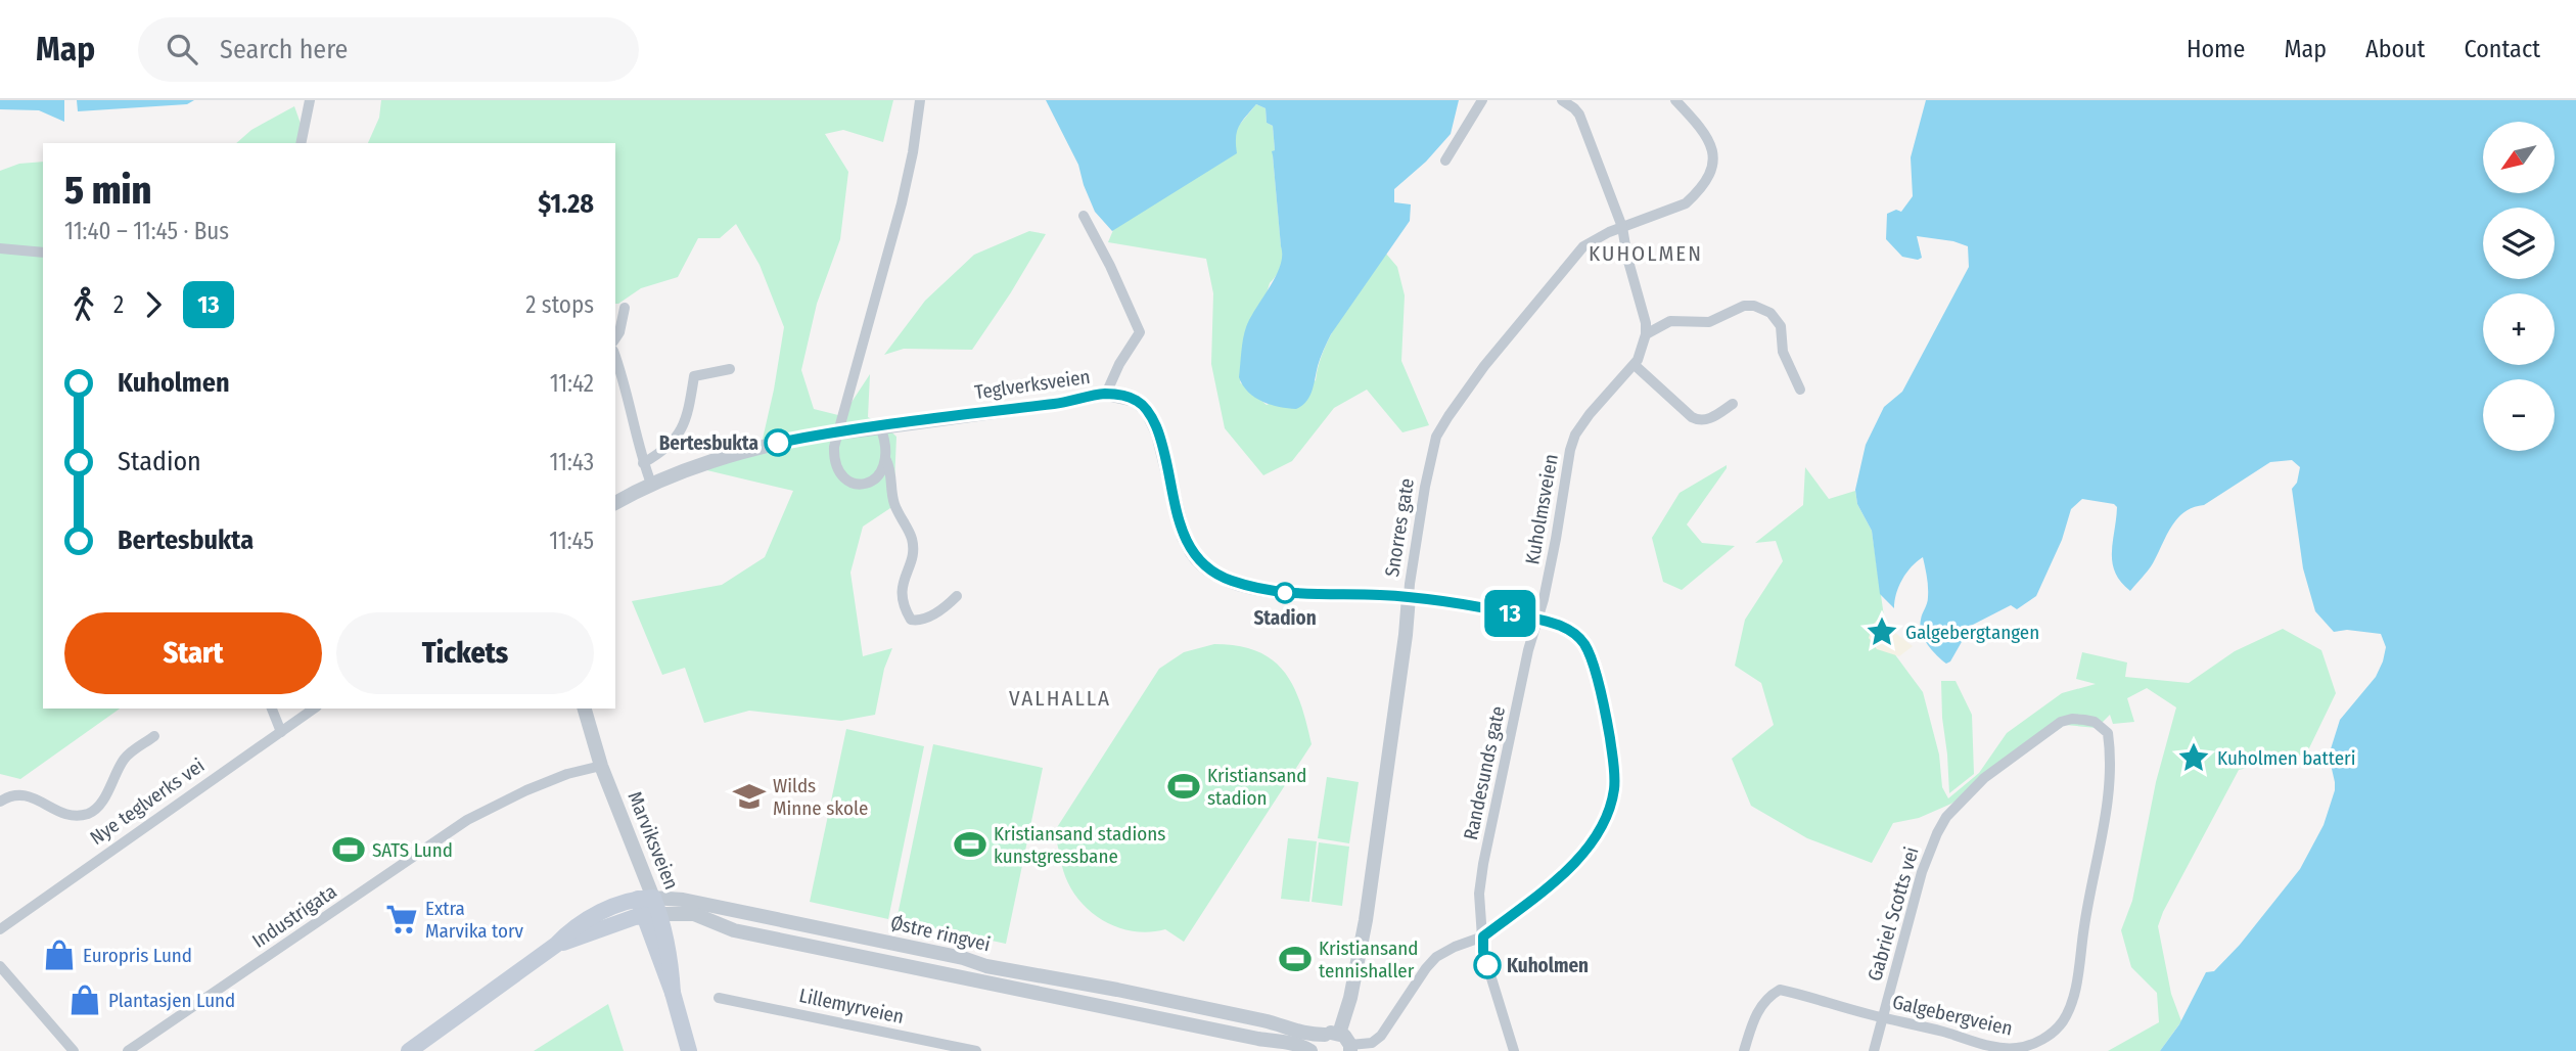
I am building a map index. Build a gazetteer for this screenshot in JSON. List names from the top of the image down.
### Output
{
  "streets": {
    "main road": ["Marviksveien", "Østre ringvei"],
    "street": [
      "Teglverksveien",
      "Kuholmsveien",
      "Snorres gate",
      "Randesunds gate",
      "Nye teglverks vei",
      "Gabriel Scotts vei",
      "Industrigata",
      "Lillemyrveien",
      "Galgebergveien"
    ]
  },
  "crossings": [
    ["Teglverksveien", "Kuholmsveien"],
    ["Teglverksveien", "Snorres gate"],
    ["Teglverksveien", "Randesunds gate"],
    ["Kuholmsveien", "Randesunds gate"],
    ["Snorres gate", "Østre ringvei"],
    ["Marviksveien", "Industrigata"],
    ["Marviksveien", "Østre ringvei"],
    ["Gabriel Scotts vei", "Galgebergveien"]
  ],
  "districts": ["KUHOLMEN", "VALHALLA"],
  "places": {
    "other": ["Bertesbukta", "Stadion", "Kuholmen"],
    "place": ["Galgebergtangen", "Kuholmen batteri"],
    "sports": [
      "Kristiansand stadion",
      "Kristiansand stadions kunstgressbane",
      "SATS Lund",
      "Kristiansand tennishaller"
    ],
    "school or university": ["Wilds Minne skole"],
    "supermarket": ["Extra Marvika torv"],
    "shop": ["Europris Lund", "Plantasjen Lund"]
  },
  "lines": ["bus line 13"],
  "north": "bottom left",
  "page": {
    "header": "Map",
    "search": "Search here",
    "nav": [
      "Home",
      "Map",
      "About",
      "Contact"
    ],
    "on_map": "13",
    "map_buttons": ["+", "−"],
    "heading": ["5 min", "11:40 – 11:45 · Bus", "$1.28"],
    "legs": ["2", "13", "2 stops"],
    "list": [
      {
        "name": "Kuholmen",
        "value": "11:42"
      },
      {
        "name": "Stadion",
        "value": "11:43"
      },
      {
        "name": "Bertesbukta",
        "value": "11:45"
      }
    ],
    "buttons": ["Start", "Tickets"]
  }
}
